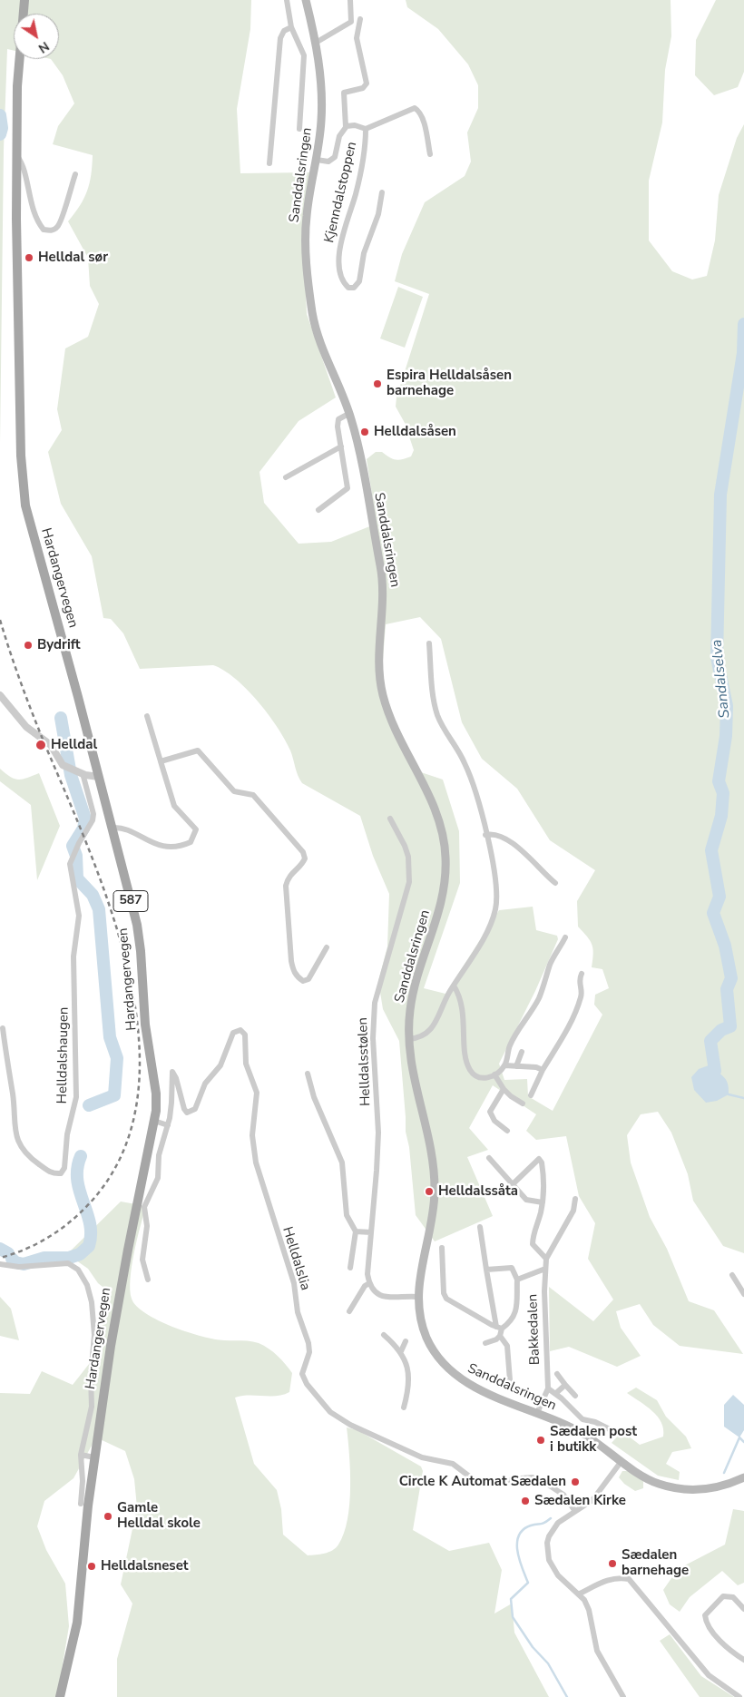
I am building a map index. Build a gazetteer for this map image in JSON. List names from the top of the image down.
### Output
{
  "streets": {
    "main road": ["Sanddalsringen", "Hardangervegen", "587"],
    "street": [
      "Kjenndalstoppen",
      "Helldalshaugen",
      "Helldalsstølen",
      "Helldalslia",
      "Bakkedalen"
    ]
  },
  "crossings": [
    ["Sanddalsringen", "Kjenndalstoppen"],
    ["Sanddalsringen", "Bakkedalen"]
  ],
  "water": ["Sandalselva"],
  "places": [
    "Helldal sør",
    "Espira Helldalsåsen barnehage",
    "Helldalsåsen",
    "Bydrift",
    "Helldal",
    "Helldalssåta",
    "Sædalen post i butikk",
    "Circle K Automat Sædalen",
    "Sædalen Kirke",
    "Gamle Helldal skole",
    "Sædalen barnehage",
    "Helldalsneset"
  ],
  "north": "bottom right"
}
